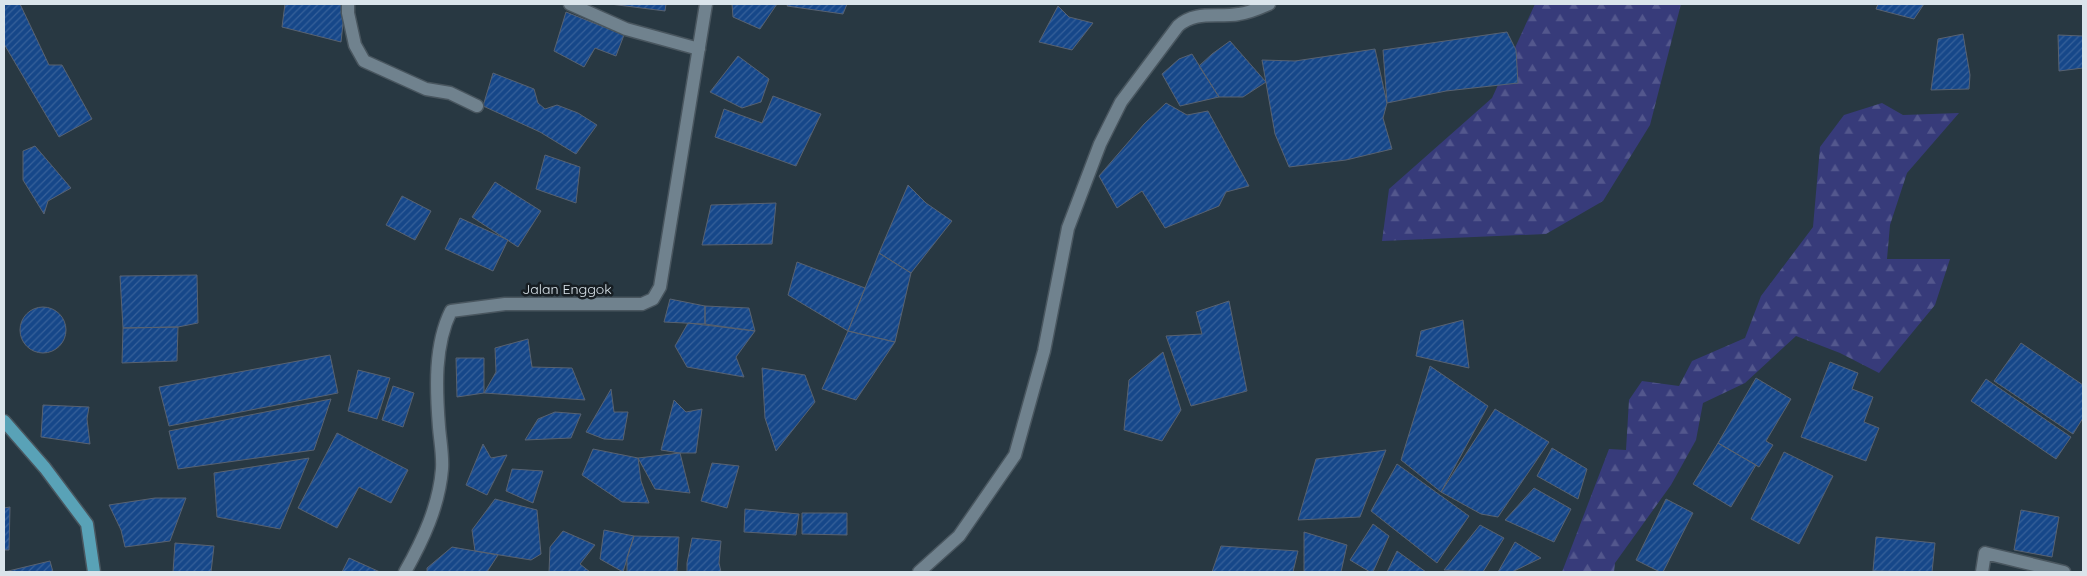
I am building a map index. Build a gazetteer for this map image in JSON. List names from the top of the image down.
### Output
{
  "streets": {
    "street": ["Jalan Enggok"]
  }
}
